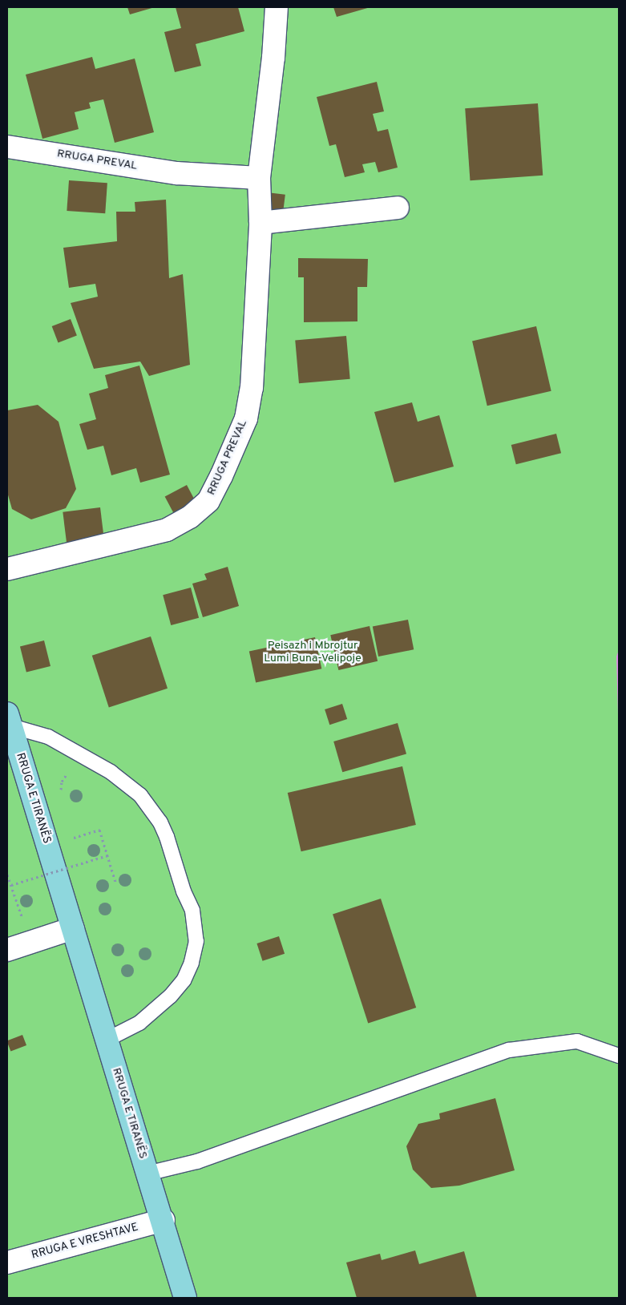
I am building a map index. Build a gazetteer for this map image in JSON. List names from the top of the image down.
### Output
{
  "streets": {
    "main road": ["RRUGA E TIRANËS"],
    "street": ["RRUGA PREVAL", "RRUGA E VRESHTAVE"]
  },
  "crossings": [
    ["RRUGA E TIRANËS", "RRUGA E VRESHTAVE"]
  ],
  "parks": ["Peisazh i Mbrojtur Lumi Buna-Velipoje"]
}
